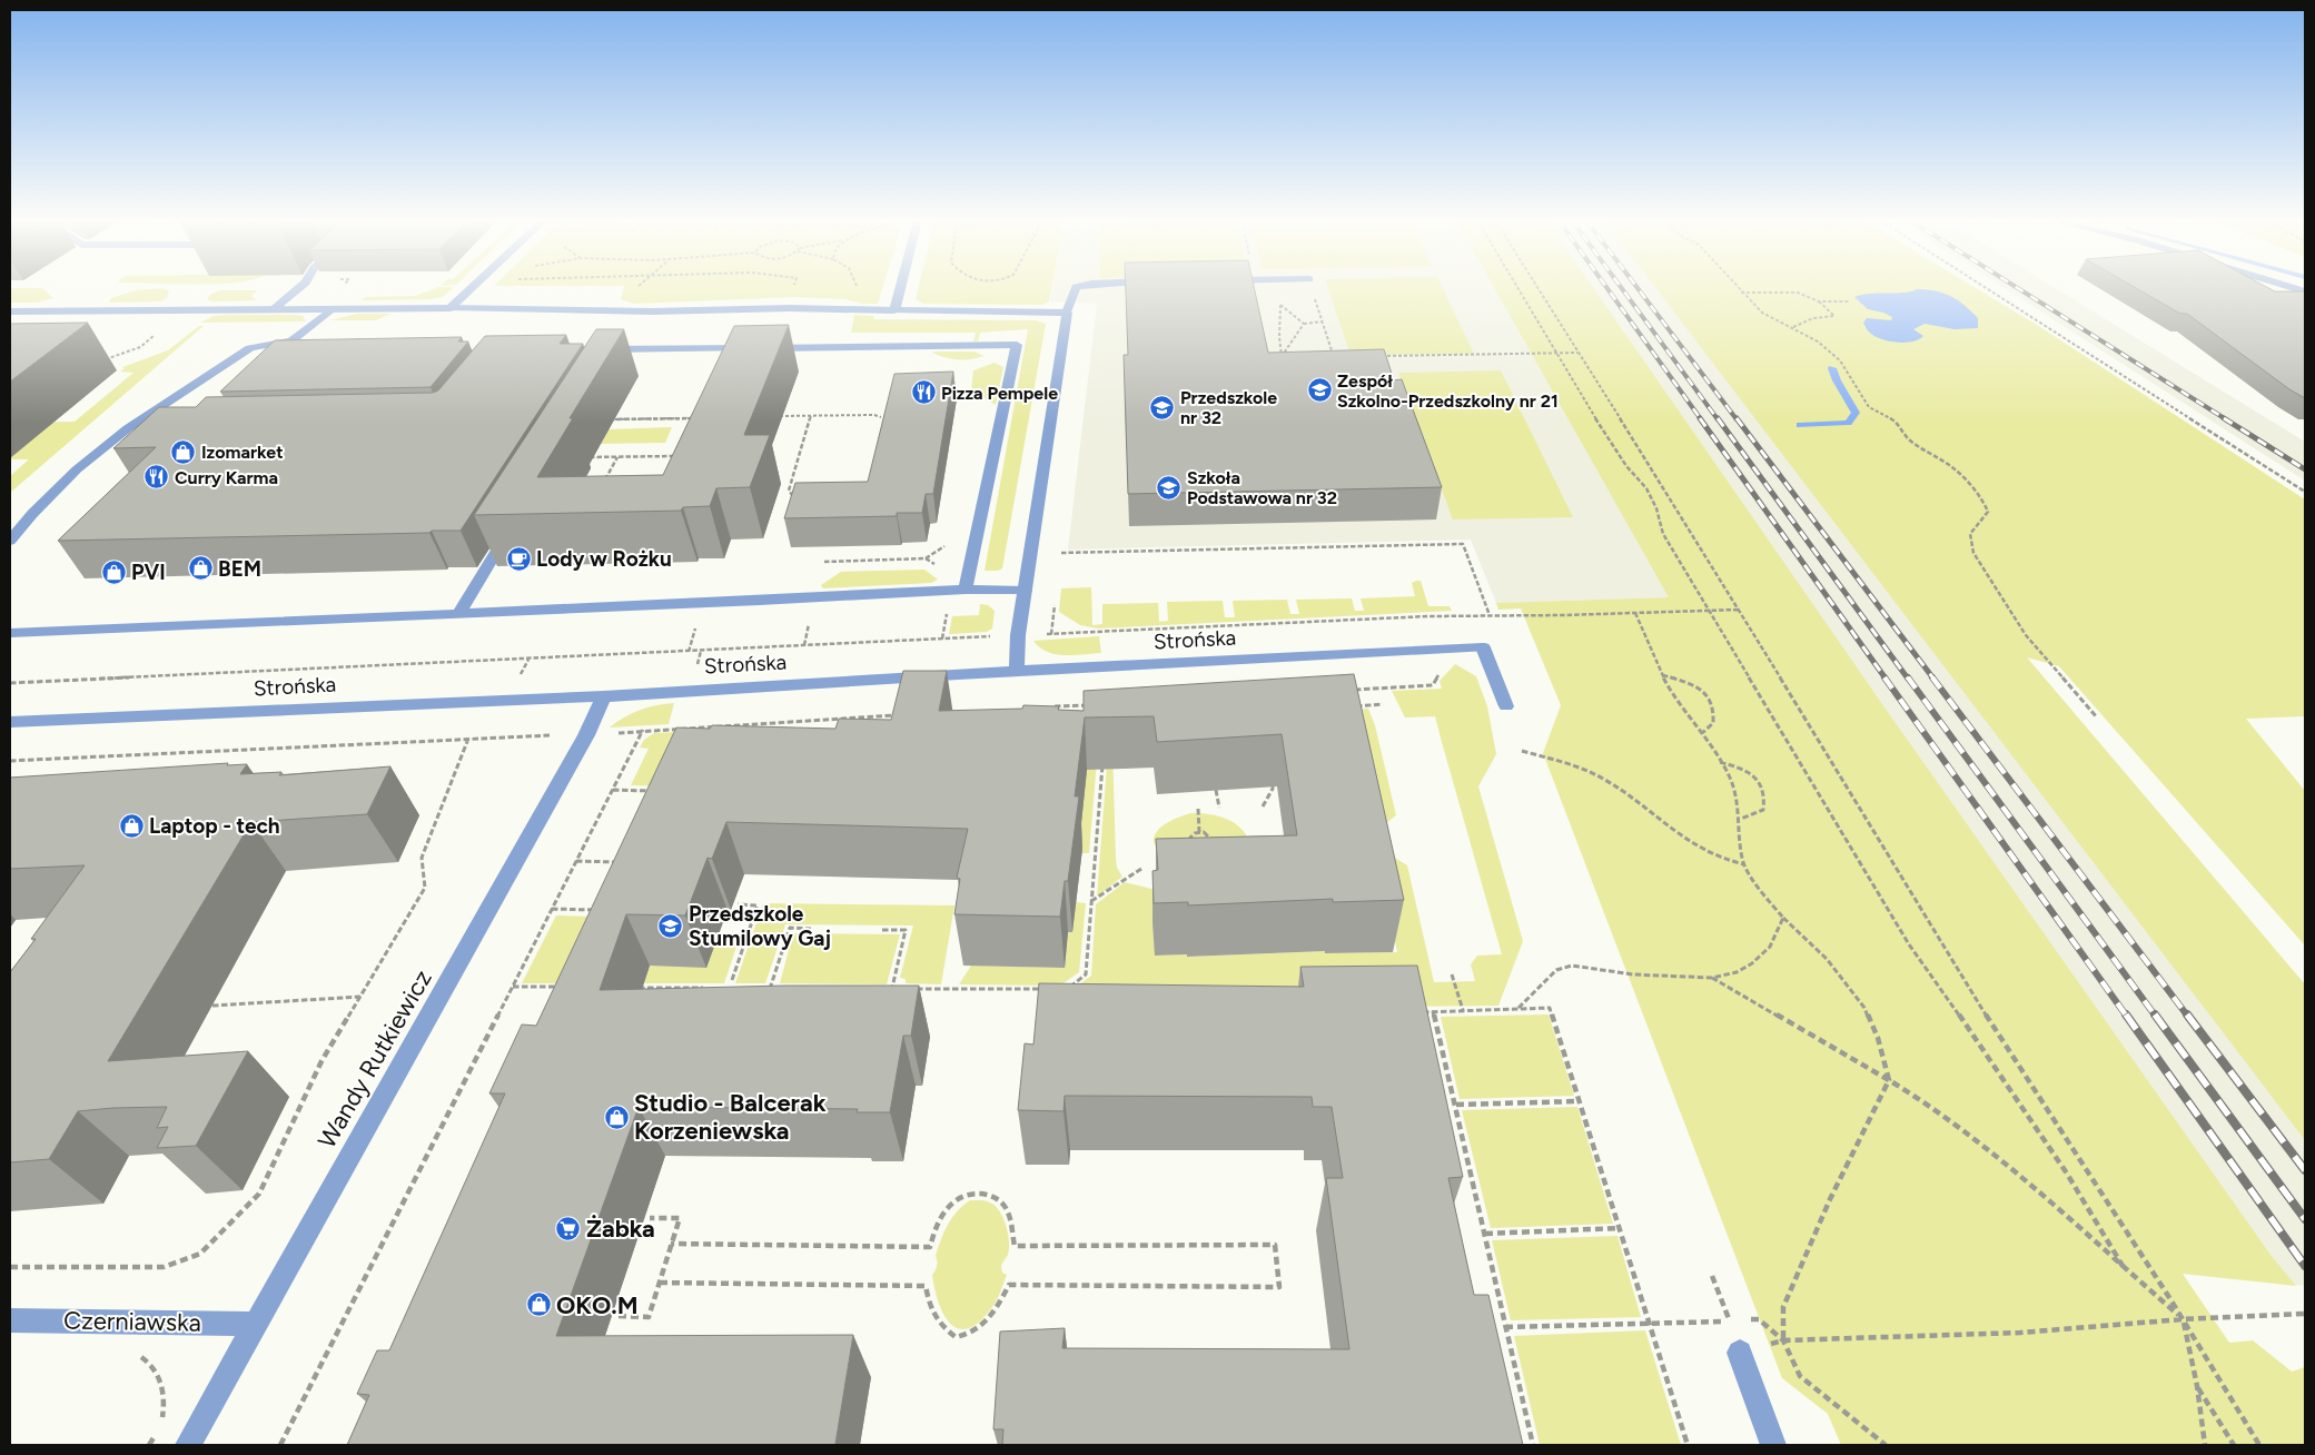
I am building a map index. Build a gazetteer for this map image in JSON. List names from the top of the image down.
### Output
{
  "streets": {
    "street": ["Strońska", "Wandy Rutkiewicz", "Czerniawska"]
  },
  "crossings": [
    ["Strońska", "Wandy Rutkiewicz"],
    ["Wandy Rutkiewicz", "Czerniawska"]
  ],
  "places": {
    "school or university": [
      "Zespół Szkolno-Przedszkolny nr 21",
      "Przedszkole nr 32",
      "Szkoła Podstawowa nr 32",
      "Przedszkole Stumilowy Gaj"
    ],
    "restaurant": ["Pizza Pempele", "Curry Karma"],
    "shop": [
      "Izomarket",
      "BEM",
      "PVI",
      "Laptop - tech",
      "Studio - Balcerak Korzeniewska",
      "OKO.M"
    ],
    "cafe": ["Lody w Rożku"],
    "supermarket": ["Żabka"]
  }
}
